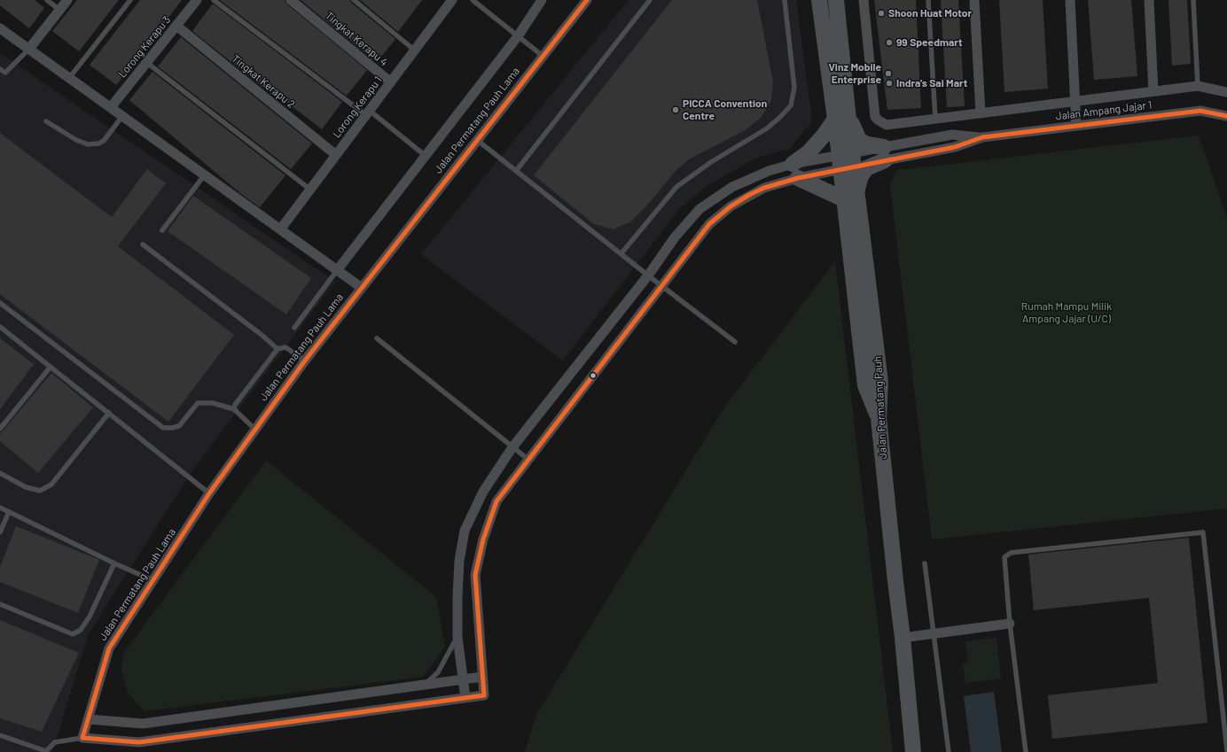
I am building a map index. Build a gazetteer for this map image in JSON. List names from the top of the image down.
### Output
{
  "streets": {
    "main road": ["Jalan Permatang Pauh"],
    "street": [
      "Tingkat Kerapu 4",
      "Lorong Kerapu 3",
      "Tingkat Kerapu 2",
      "Lorong Kerapu 1",
      "Jalan Ampang Jajar 1",
      "Jalan Permatang Pauh Lama"
    ]
  },
  "crossings": [
    ["Tingkat Kerapu 4", "Lorong Kerapu 1"],
    ["Lorong Kerapu 3", "Tingkat Kerapu 2"],
    ["Tingkat Kerapu 2", "Lorong Kerapu 1"],
    ["Jalan Ampang Jajar 1", "Jalan Permatang Pauh"]
  ],
  "parks": ["Rumah Mampu Milik Ampang Jajar (U/C)"],
  "places": [
    "Shoon Huat Motor",
    "99 Speedmart",
    "Vinz Mobile Enterprise",
    "Indra's Sai Mart",
    "PICCA Convention Centre"
  ]
}
